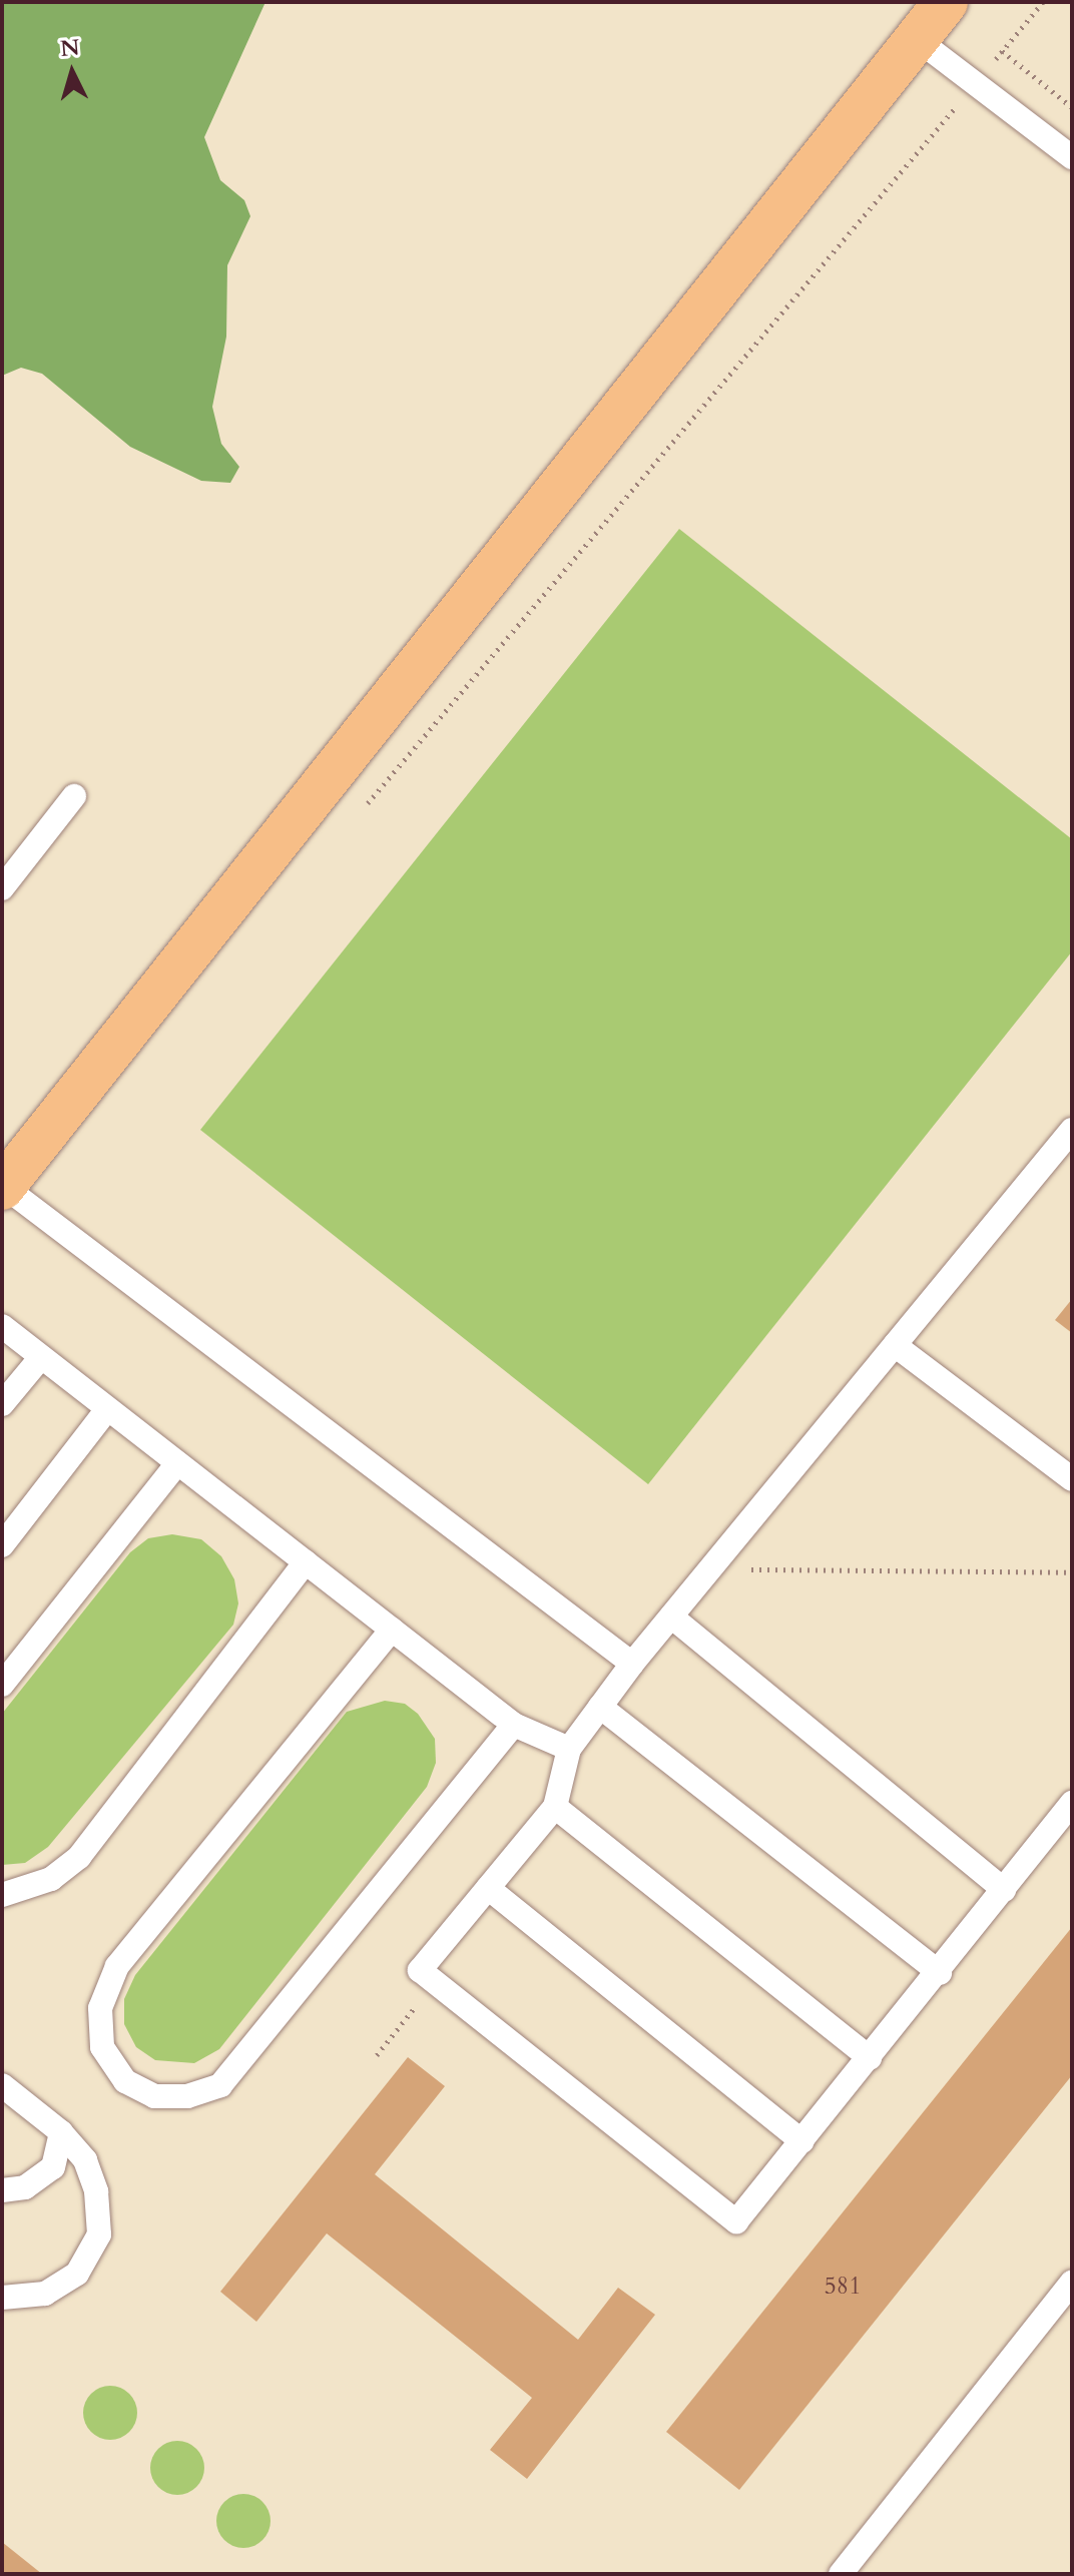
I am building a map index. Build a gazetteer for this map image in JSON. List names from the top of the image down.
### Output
{
  "house_numbers": ["581"],
  "north": "top"
}
